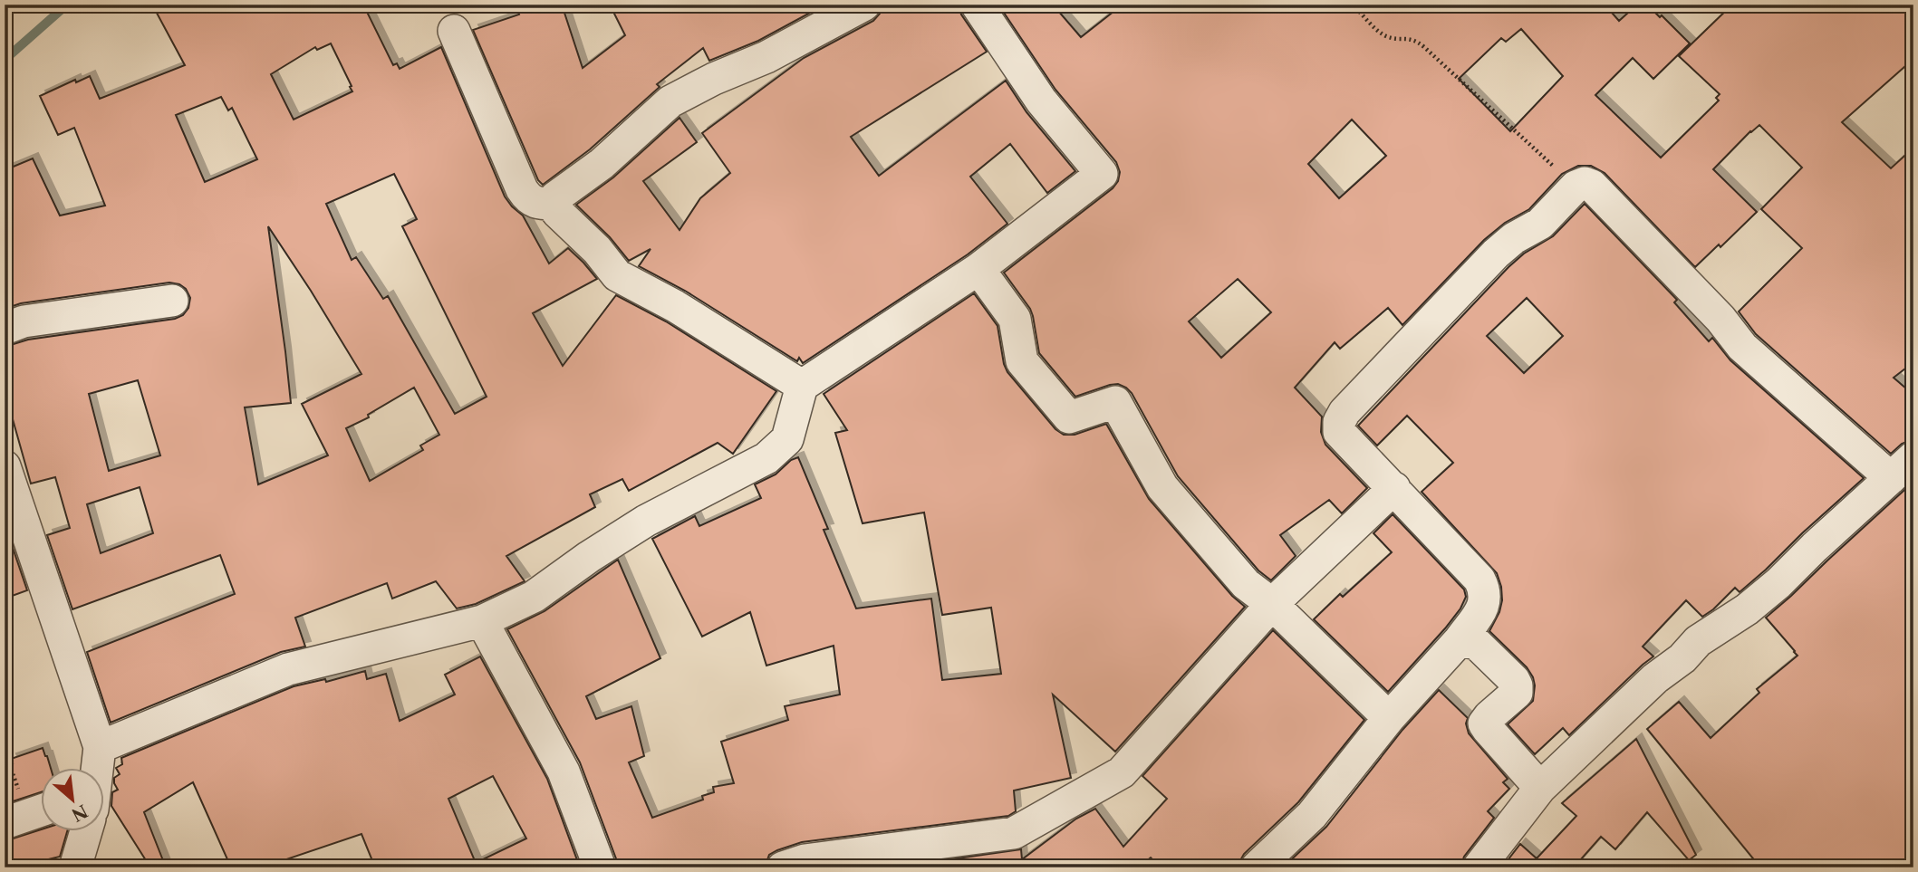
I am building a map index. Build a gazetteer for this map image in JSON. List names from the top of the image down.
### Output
{
  "north": "bottom right"
}
